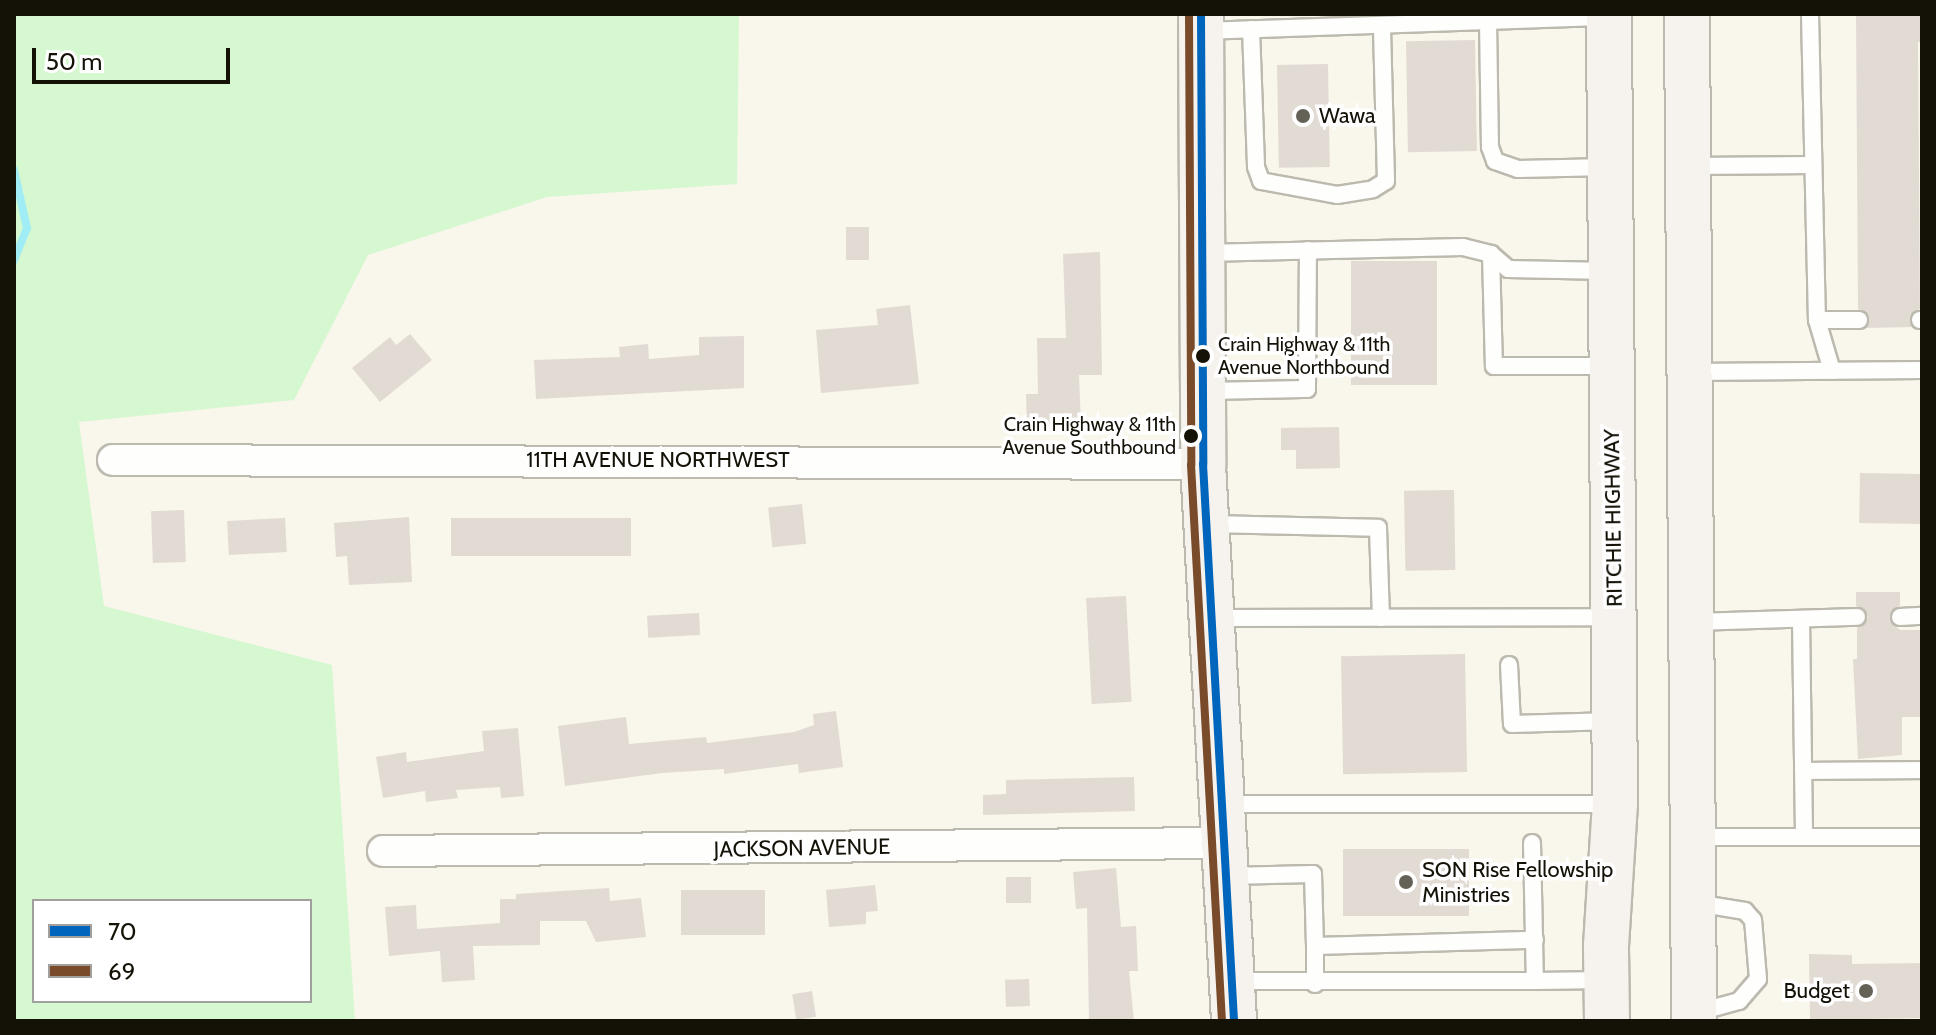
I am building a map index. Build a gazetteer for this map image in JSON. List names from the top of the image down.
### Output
{
  "streets": {
    "main road": ["RITCHIE HIGHWAY"],
    "street": ["11TH AVENUE NORTHWEST", "JACKSON AVENUE"]
  },
  "places": [
    "Wawa",
    "Crain Highway & 11th Avenue Northbound",
    "Crain Highway & 11th Avenue Southbound",
    "SON Rise Fellowship Ministries",
    "Budget"
  ],
  "lines": ["transit line 70", "transit line 69"],
  "legend": ["70", "69"],
  "scale_bar": "50 m"
}
